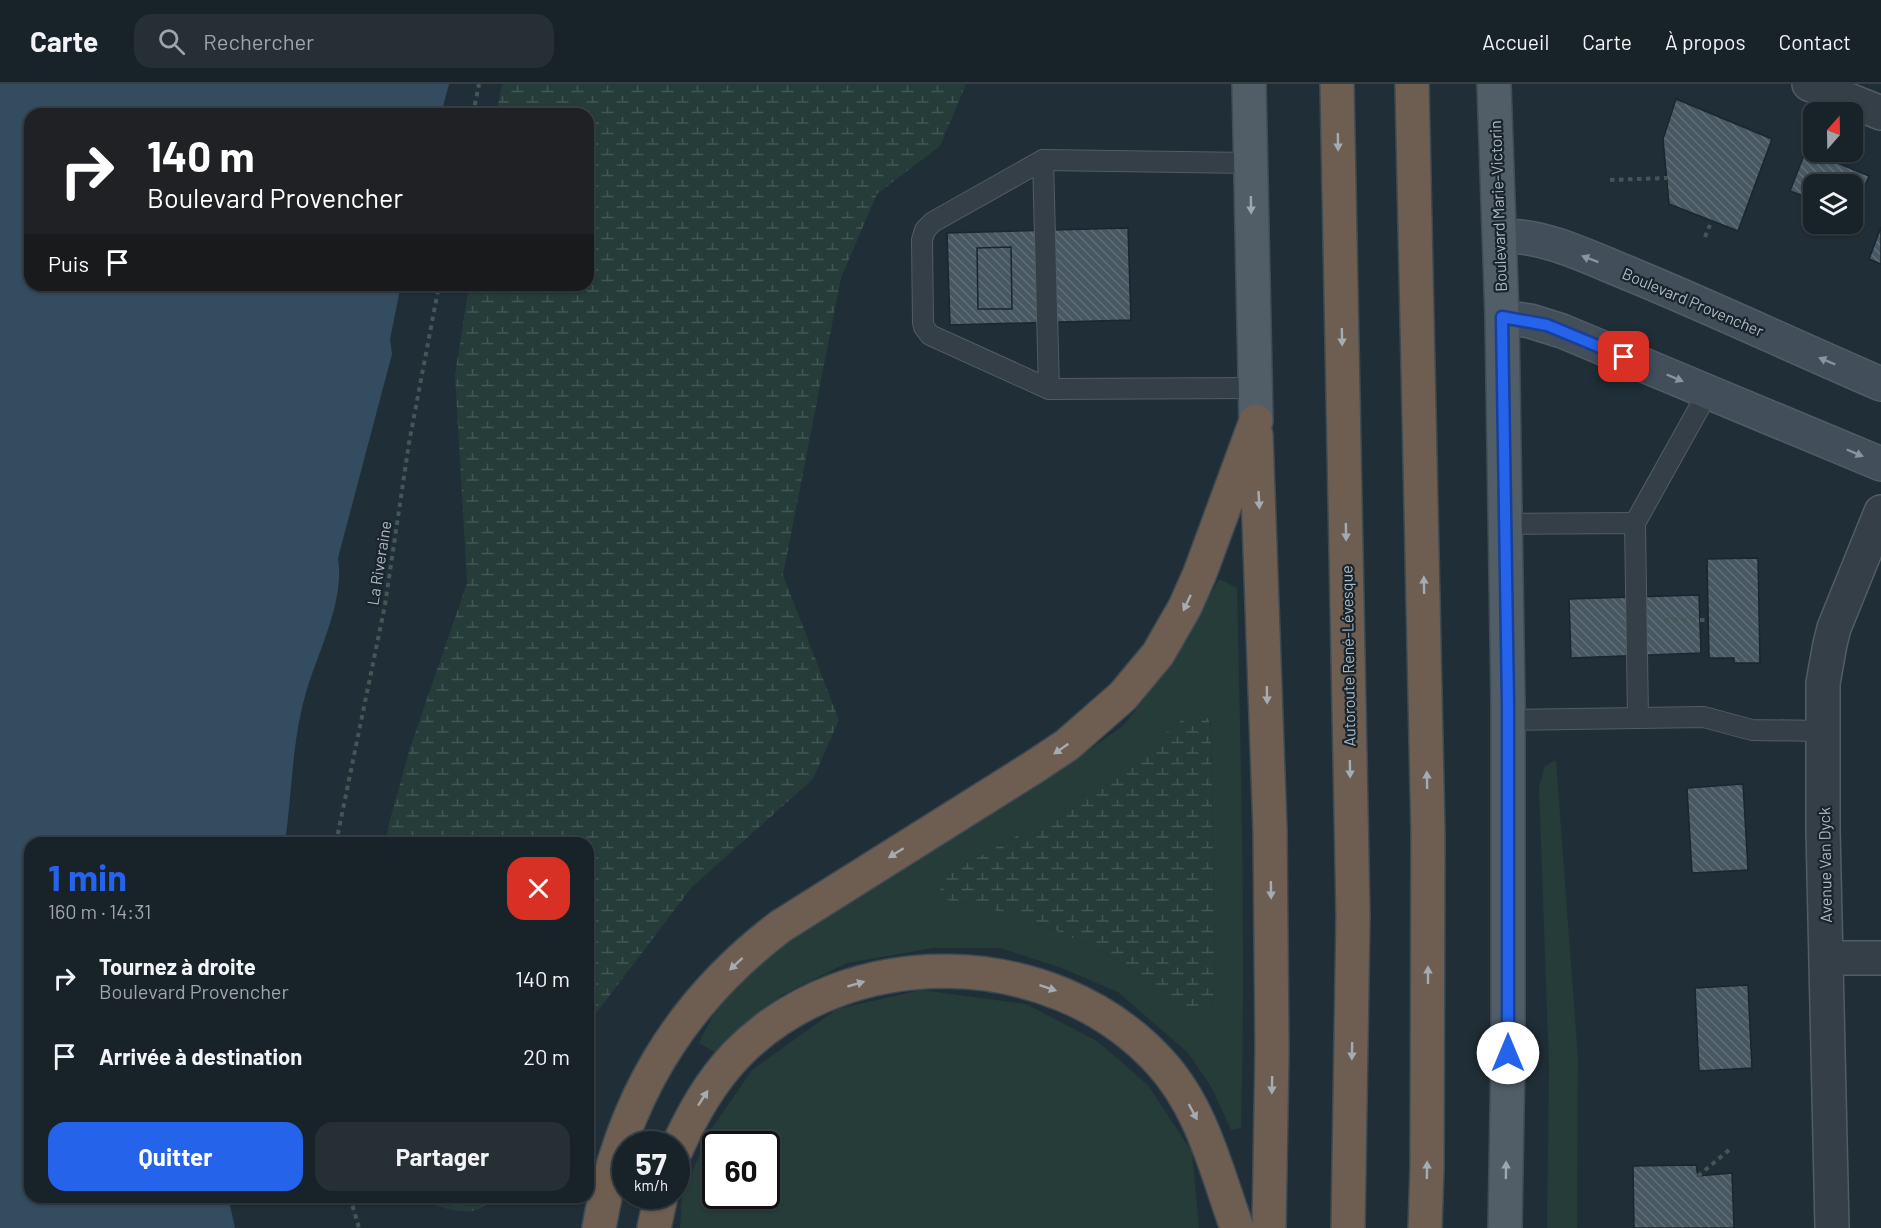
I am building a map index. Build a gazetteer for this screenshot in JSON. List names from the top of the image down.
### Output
{
  "streets": {
    "highway": ["Autoroute René-Lévesque"],
    "main road": ["Boulevard Marie-Victorin"],
    "street": ["Boulevard Provencher", "Avenue Van Dyck"],
    "path": ["La Riveraine"]
  },
  "crossings": [
    ["Boulevard Marie-Victorin", "Boulevard Provencher"]
  ],
  "one_way": ["Boulevard Marie-Victorin"],
  "north": "top",
  "page": {
    "header": "Carte",
    "search": "Rechercher",
    "nav": [
      "Accueil",
      "Carte",
      "À propos",
      "Contact"
    ],
    "turn": ["140 m", "Boulevard Provencher"],
    "then": "Puis",
    "heading": ["1 min", "160 m · 14:31"],
    "list": [
      {
        "name": "Tournez à droite",
        "note": "Boulevard Provencher",
        "value": "140 m"
      },
      {
        "name": "Arrivée à destination",
        "value": "20 m"
      }
    ],
    "buttons": ["Quitter", "Partager"],
    "speed": "57 km/h",
    "limit": "60"
  }
}
